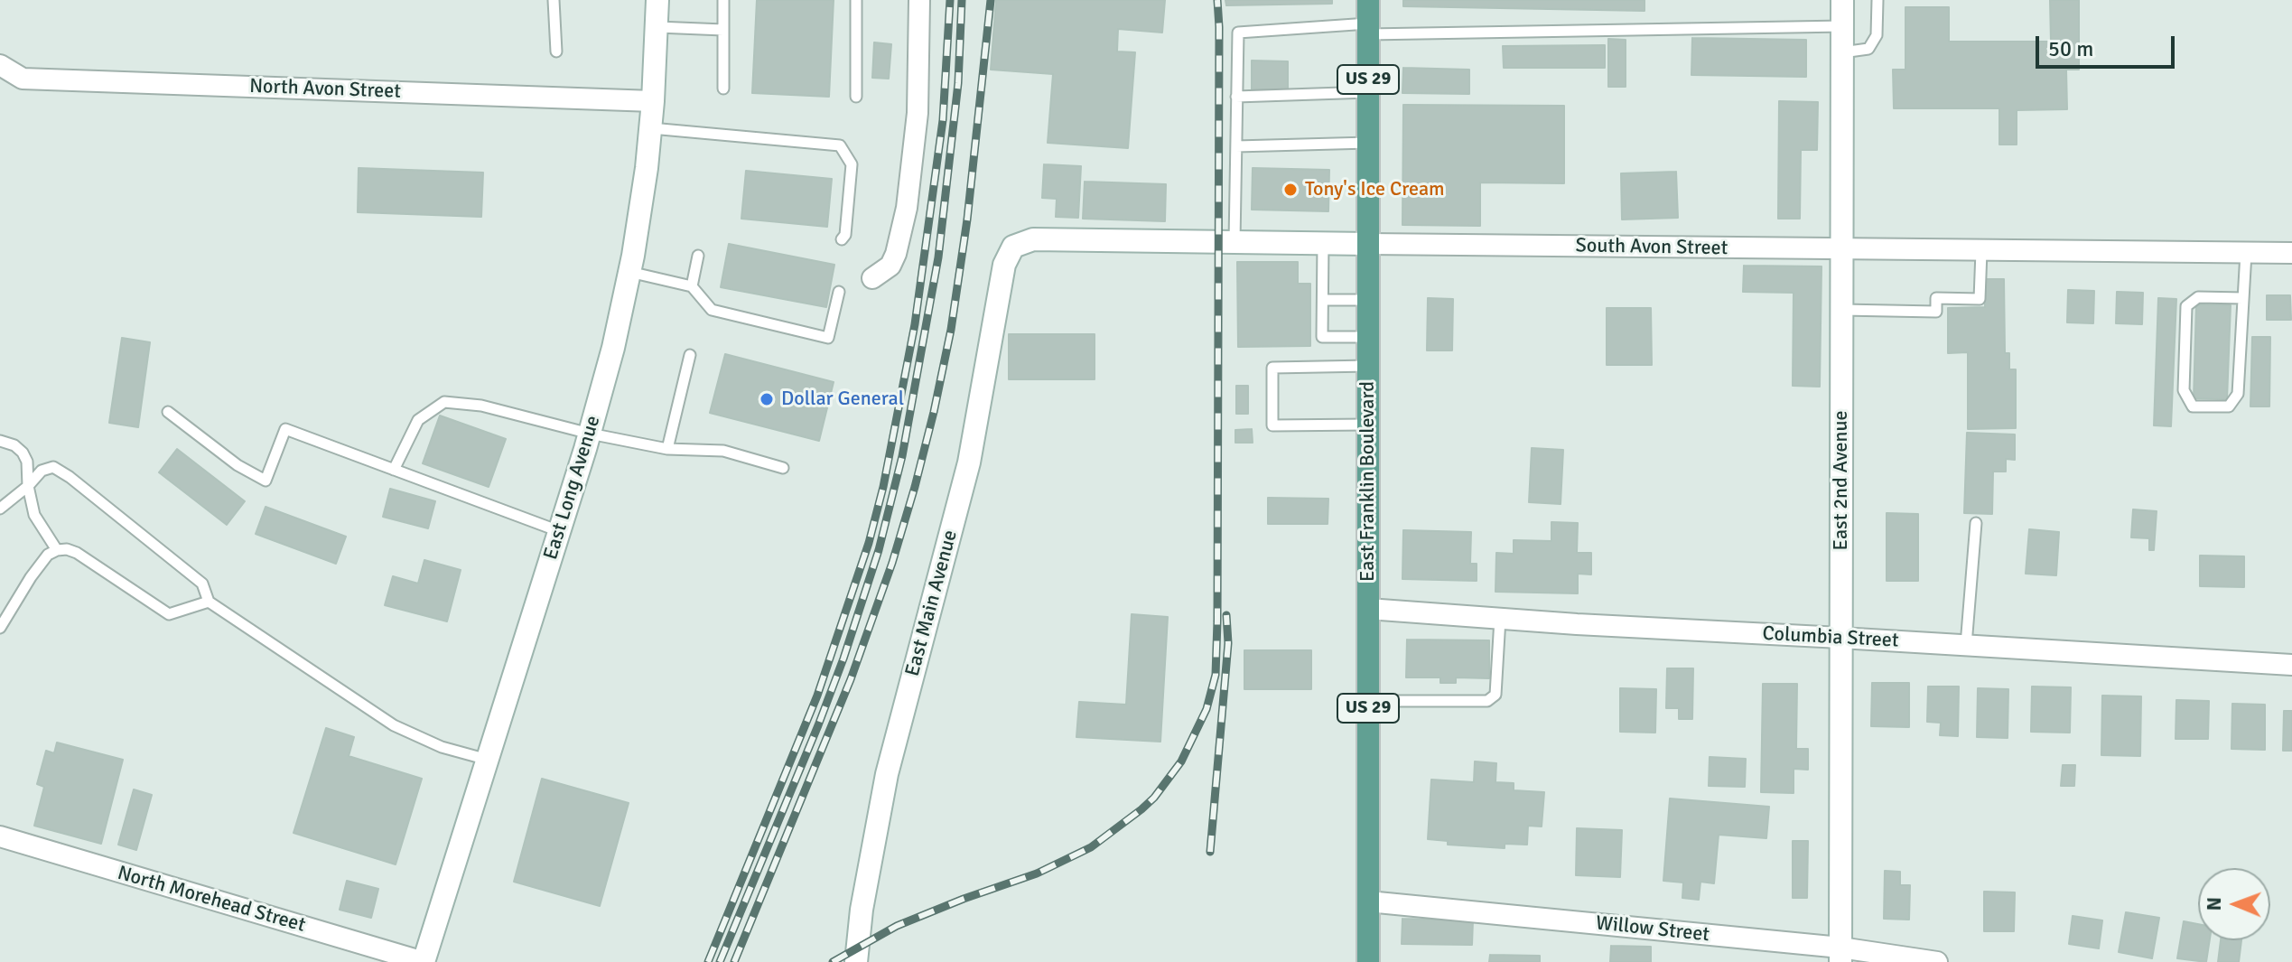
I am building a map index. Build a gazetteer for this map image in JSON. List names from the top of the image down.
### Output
{
  "streets": {
    "main road": ["US 29", "East Franklin Boulevard"],
    "street": [
      "North Avon Street",
      "South Avon Street",
      "East 2nd Avenue",
      "East Long Avenue",
      "East Main Avenue",
      "Columbia Street",
      "North Morehead Street",
      "Willow Street"
    ]
  },
  "crossings": [
    ["North Avon Street", "East Long Avenue"],
    ["South Avon Street", "East 2nd Avenue"],
    ["South Avon Street", "East Franklin Boulevard"],
    ["South Avon Street", "East Main Avenue"],
    ["East 2nd Avenue", "Columbia Street"],
    ["East 2nd Avenue", "Willow Street"],
    ["East Franklin Boulevard", "Columbia Street"],
    ["East Franklin Boulevard", "Willow Street"],
    ["East Long Avenue", "North Morehead Street"]
  ],
  "places": ["Tony's Ice Cream", "Dollar General"],
  "scale_bar": "50 m",
  "north": "left"
}
